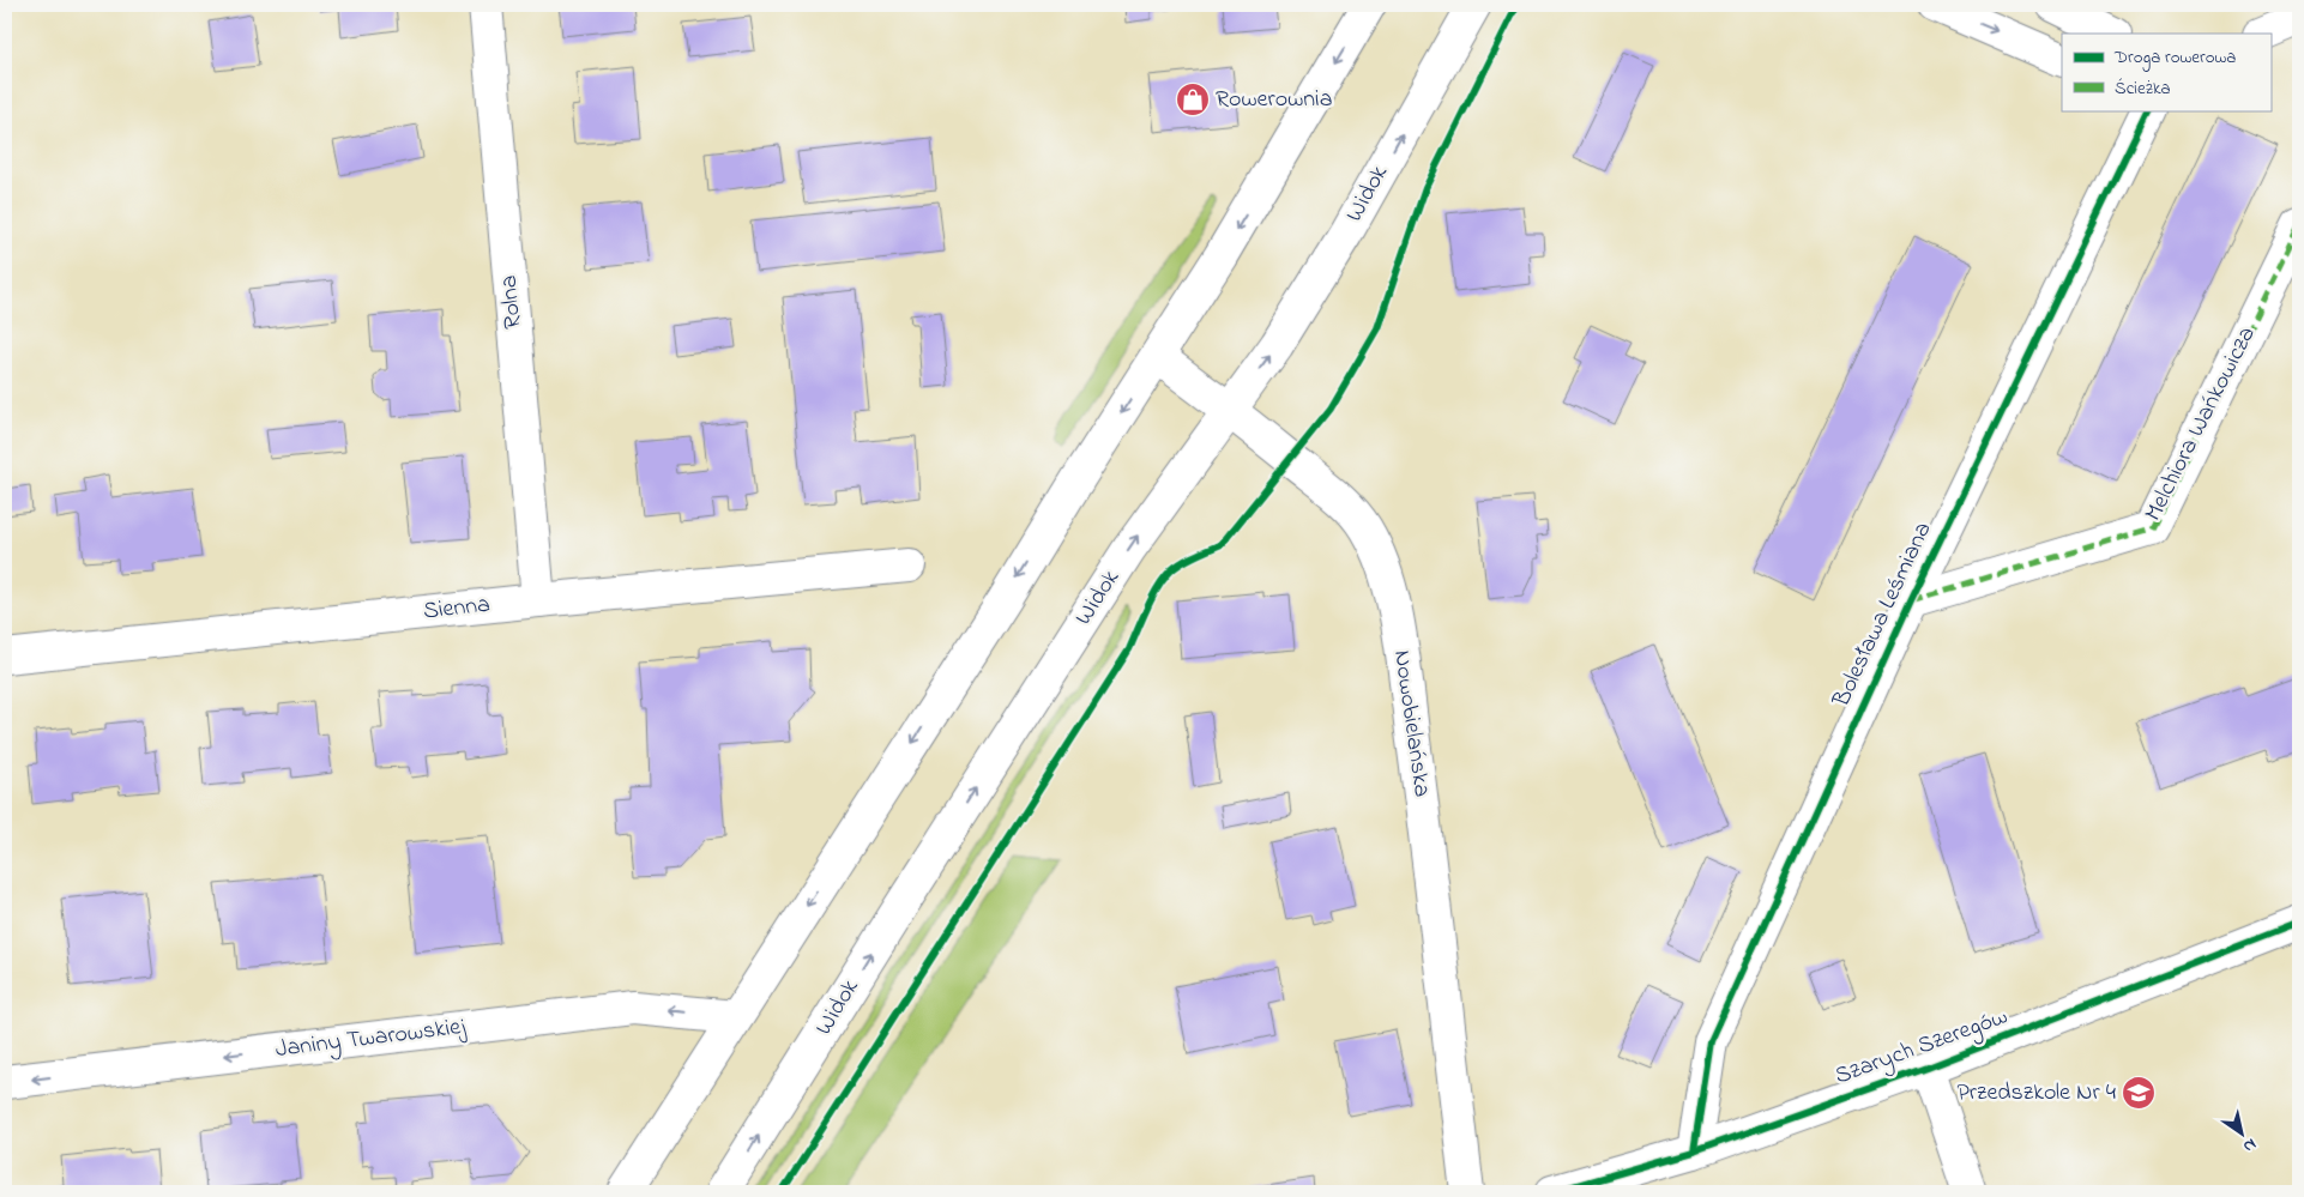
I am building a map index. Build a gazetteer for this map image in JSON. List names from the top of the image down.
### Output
{
  "streets": {
    "street": [
      "Widok",
      "Rolna",
      "Melchiora Wańkowicza",
      "Sienna",
      "Bolesława Leśmiana",
      "Nowobielańska",
      "Janiny Twarowskiej",
      "Szarych Szeregów"
    ]
  },
  "crossings": [
    ["Widok", "Nowobielańska"],
    ["Rolna", "Sienna"],
    ["Melchiora Wańkowicza", "Bolesława Leśmiana"],
    ["Bolesława Leśmiana", "Szarych Szeregów"]
  ],
  "one_way": ["Janiny Twarowskiej"],
  "places": {
    "shop": ["Rowerownia"],
    "school or university": ["Przedszkole Nr 4"]
  },
  "legend": ["Droga rowerowa", "Ścieżka"],
  "north": "bottom right"
}
